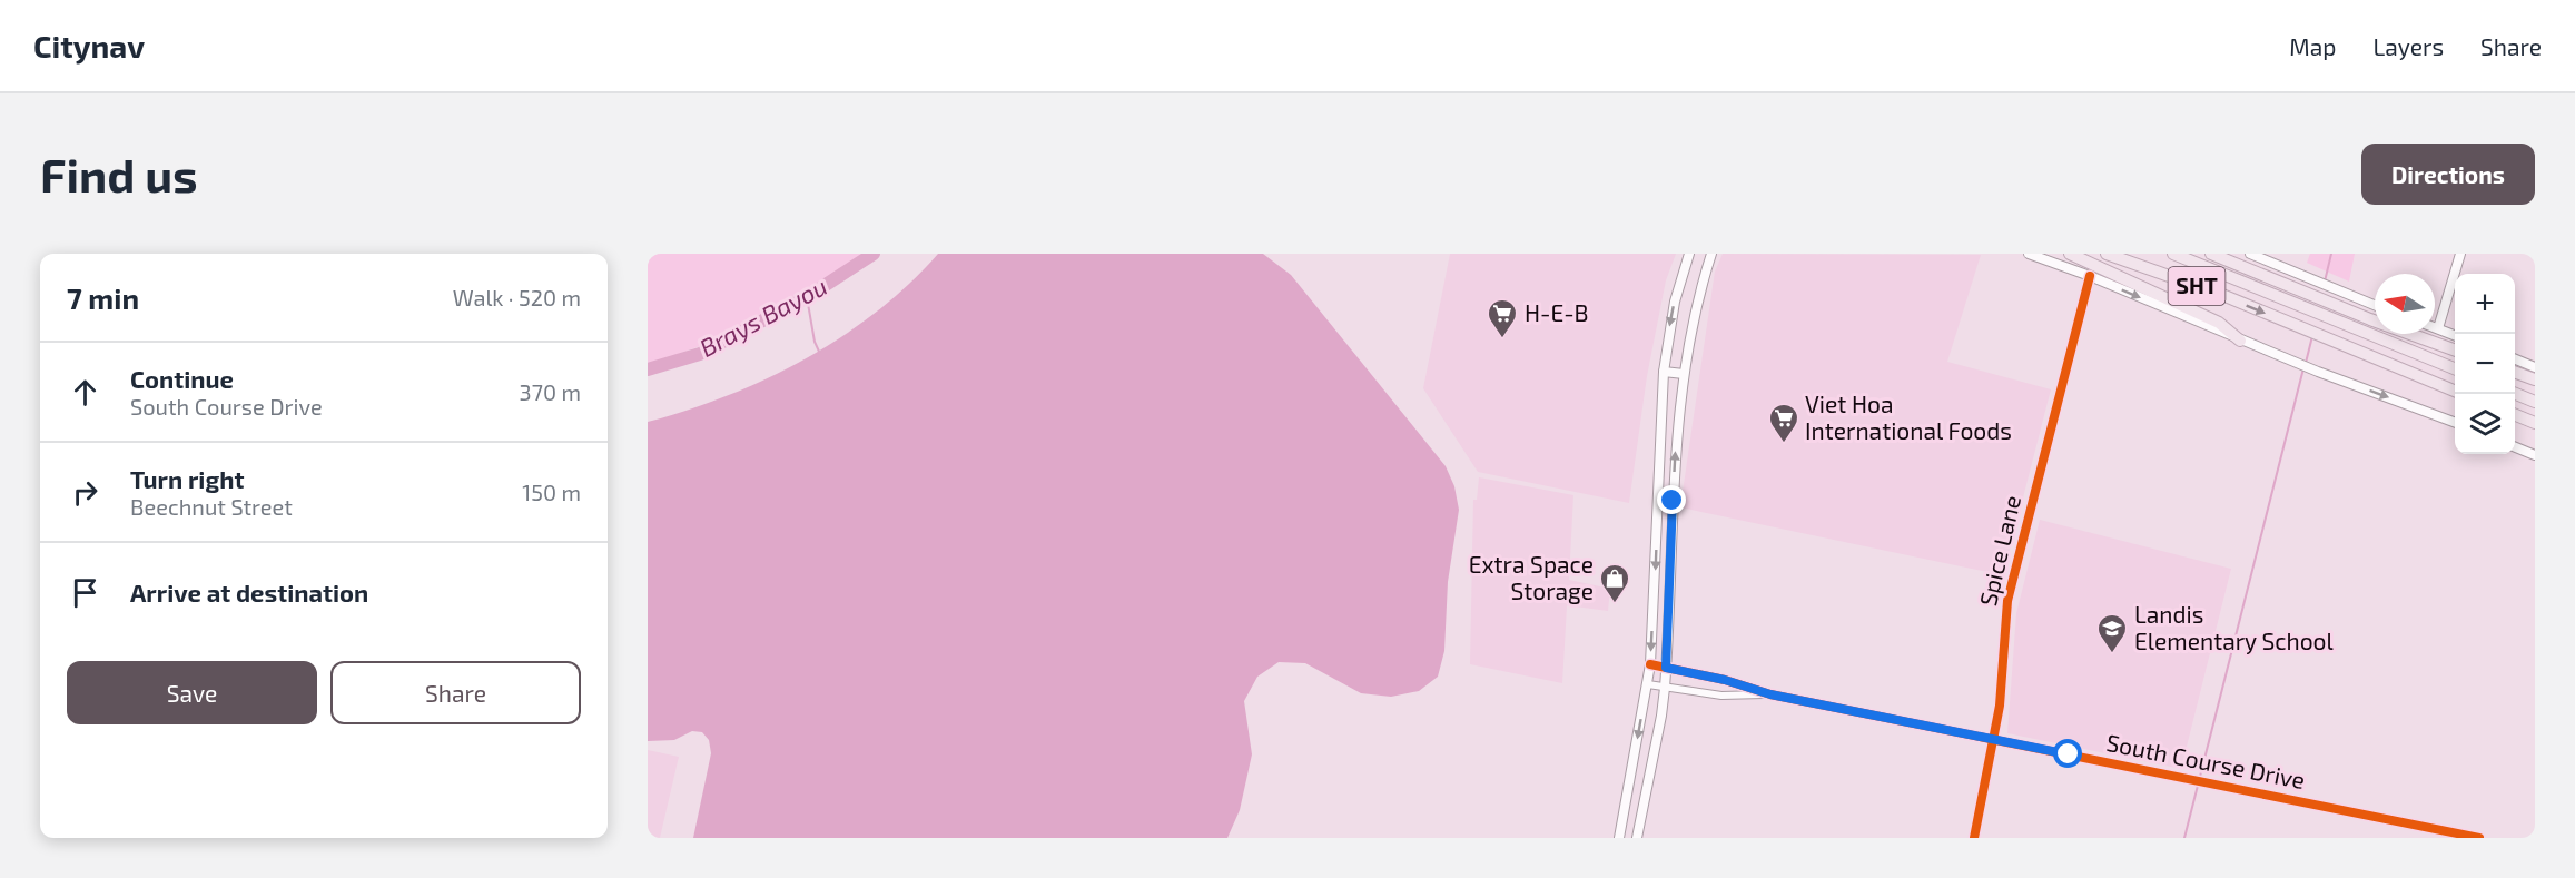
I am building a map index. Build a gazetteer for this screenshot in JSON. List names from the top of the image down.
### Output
{
  "streets": {
    "highway": ["SHT"],
    "street": ["Spice Lane", "South Course Drive"]
  },
  "crossings": [
    ["Spice Lane", "South Course Drive"]
  ],
  "water": ["Brays Bayou"],
  "places": {
    "supermarket": ["H-E-B", "Viet Hoa International Foods"],
    "shop": ["Extra Space Storage"],
    "school or university": ["Landis Elementary School"]
  },
  "north": "left",
  "page": {
    "header": "Citynav",
    "nav": ["Map", "Layers", "Share"],
    "buttons": [
      "Directions",
      ["Save", "Share"]
    ],
    "title": "Find us",
    "heading": ["7 min", "Walk · 520 m"],
    "map_buttons": ["+", "−"],
    "list": [
      ["Continue", "South Course Drive", "370 m"],
      ["Turn right", "Beechnut Street", "150 m"],
      "Arrive at destination"
    ]
  }
}
